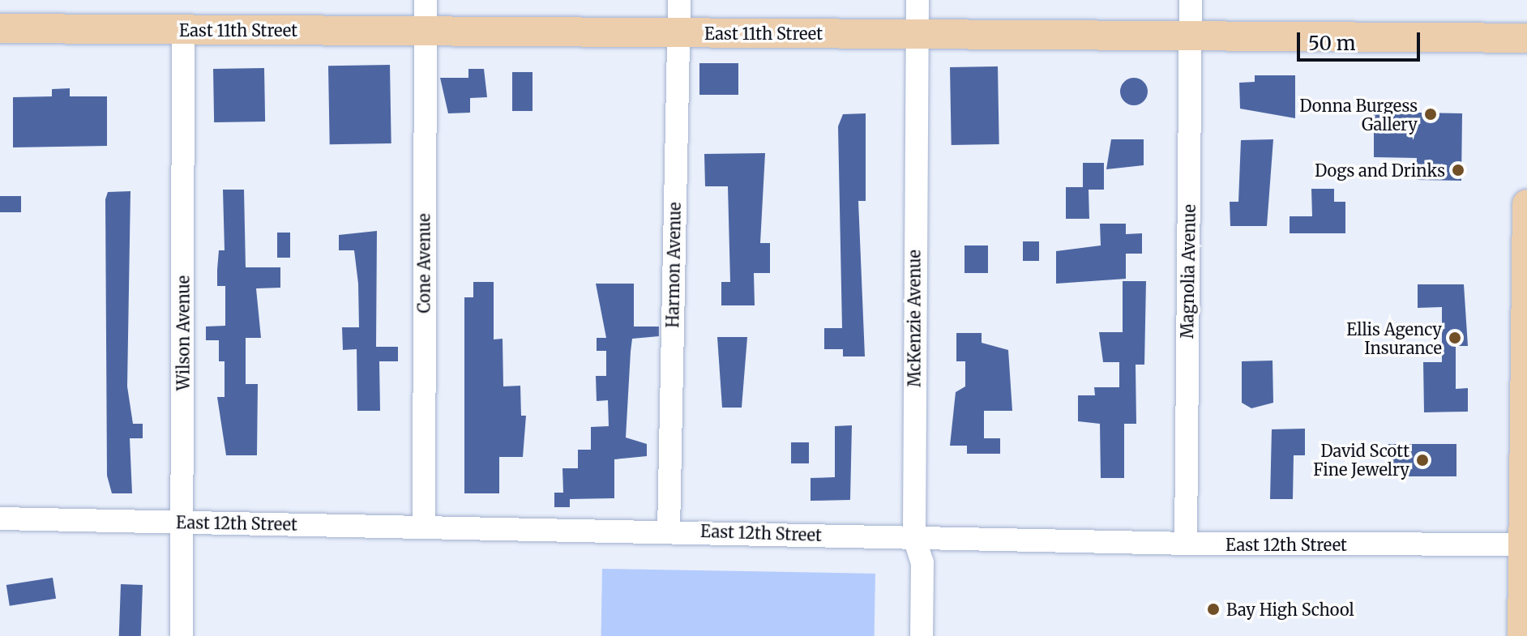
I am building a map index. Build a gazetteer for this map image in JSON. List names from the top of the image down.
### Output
{
  "streets": {
    "main road": ["East 11th Street"],
    "street": [
      "Cone Avenue",
      "Harmon Avenue",
      "Magnolia Avenue",
      "McKenzie Avenue",
      "Wilson Avenue",
      "East 12th Street"
    ]
  },
  "crossings": [
    ["East 11th Street", "Cone Avenue"],
    ["East 11th Street", "Harmon Avenue"],
    ["East 11th Street", "Magnolia Avenue"],
    ["East 11th Street", "McKenzie Avenue"],
    ["East 11th Street", "Wilson Avenue"],
    ["Cone Avenue", "East 12th Street"],
    ["Harmon Avenue", "East 12th Street"],
    ["Magnolia Avenue", "East 12th Street"],
    ["McKenzie Avenue", "East 12th Street"],
    ["Wilson Avenue", "East 12th Street"]
  ],
  "places": [
    "Donna Burgess Gallery",
    "Dogs and Drinks",
    "Ellis Agency Insurance",
    "David Scott Fine Jewelry",
    "Bay High School"
  ],
  "scale_bar": "50 m"
}
